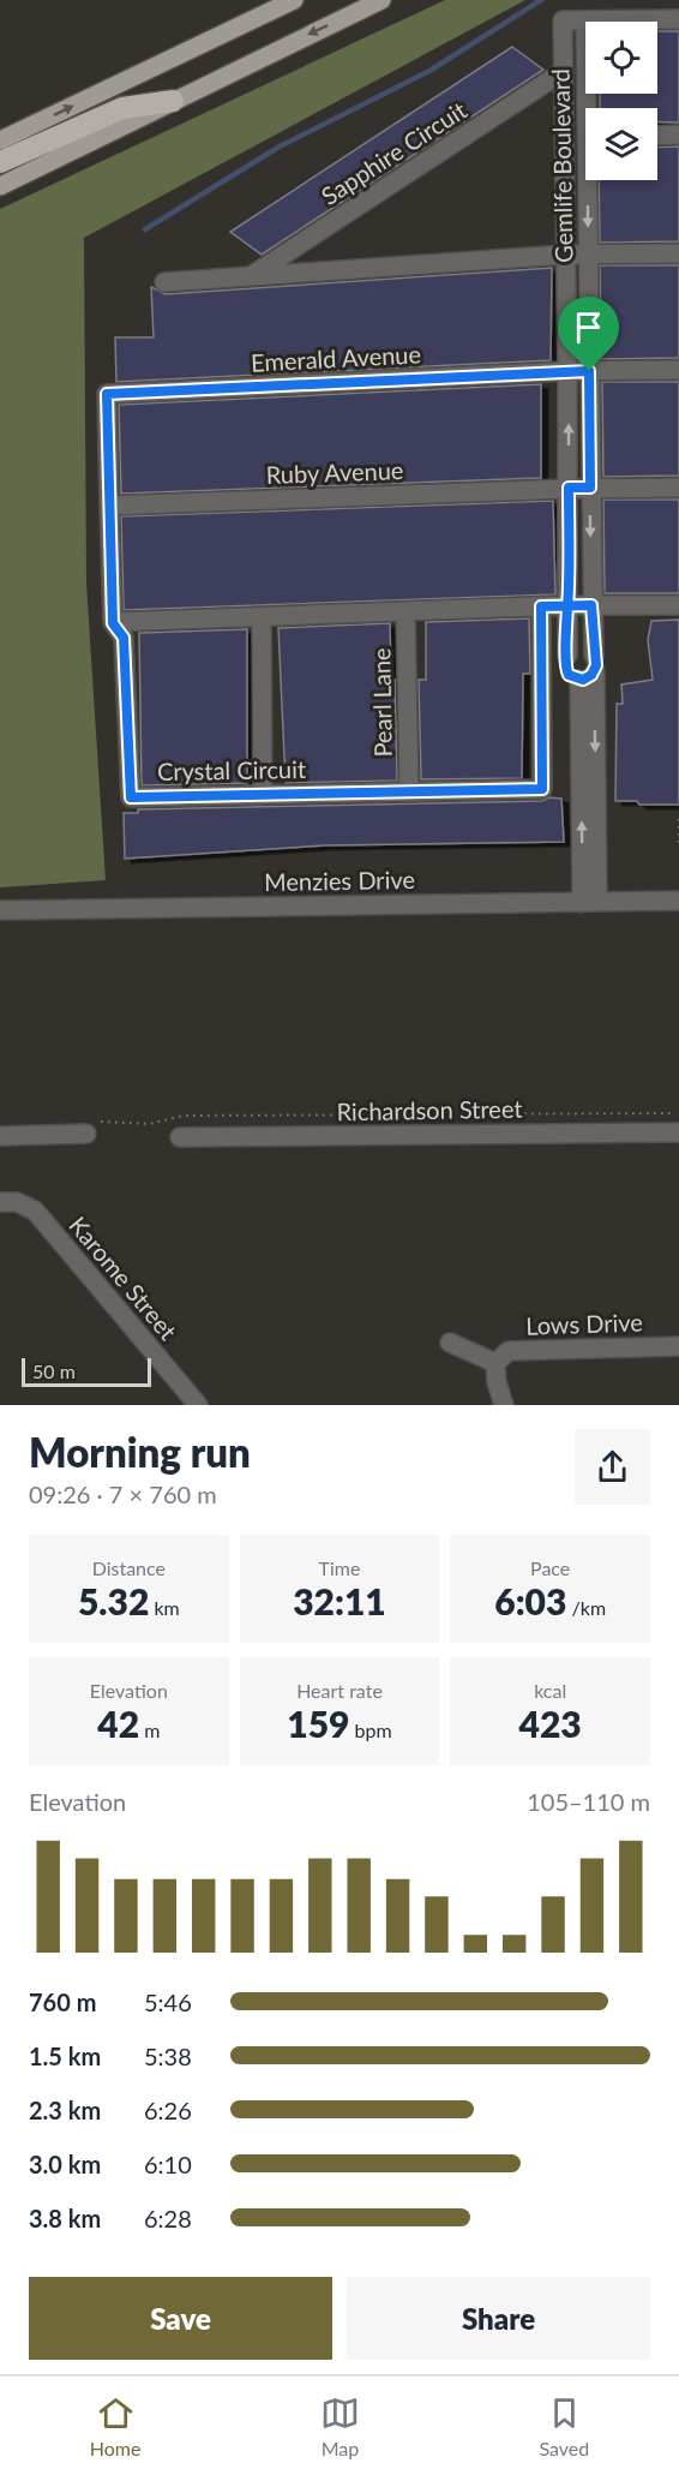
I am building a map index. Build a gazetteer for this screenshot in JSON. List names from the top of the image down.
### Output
{
  "streets": {
    "street": [
      "Sapphire Circuit",
      "Gemlife Boulevard",
      "Emerald Avenue",
      "Ruby Avenue",
      "Pearl Lane",
      "Crystal Circuit",
      "Menzies Drive",
      "Richardson Street",
      "Karome Street",
      "Lows Drive"
    ]
  },
  "crossings": [
    ["Sapphire Circuit", "Gemlife Boulevard"],
    ["Gemlife Boulevard", "Emerald Avenue"],
    ["Gemlife Boulevard", "Ruby Avenue"],
    ["Gemlife Boulevard", "Menzies Drive"],
    ["Emerald Avenue", "Ruby Avenue"],
    ["Pearl Lane", "Crystal Circuit"]
  ],
  "scale_bar": "50 m",
  "page": {
    "scale": "50 m",
    "heading": ["Morning run", "09:26 · 7 × 760 m"],
    "stats": [
      ["Distance", "5.32 km"],
      ["Time", "32:11"],
      ["Pace", "6:03 /km"],
      ["Elevation", "42 m"],
      ["Heart rate", "159 bpm"],
      ["kcal", "423"]
    ],
    "chart": ["Elevation", "105–110 m"],
    "list": [
      {
        "name": "760 m",
        "note": "5:46"
      },
      {
        "name": "1.5 km",
        "note": "5:38"
      },
      {
        "name": "2.3 km",
        "note": "6:26"
      },
      {
        "name": "3.0 km",
        "note": "6:10"
      },
      {
        "name": "3.8 km",
        "note": "6:28"
      }
    ],
    "buttons": ["Save", "Share"],
    "tabs": ["Home", "Map", "Saved"]
  }
}
